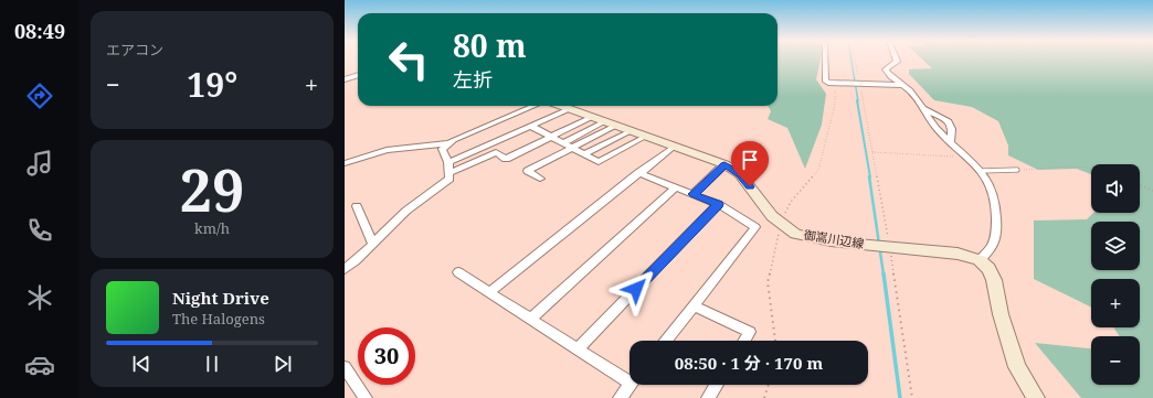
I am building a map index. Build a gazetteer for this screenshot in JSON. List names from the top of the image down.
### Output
{
  "streets": {
    "main road": ["御嵩川辺線"]
  },
  "page": {
    "tabs": "08:49",
    "tile": [
      "エアコン",
      ["29", "km/h"]
    ],
    "turn": ["80 m", "左折"],
    "heat": ["−", "19°", "+"],
    "map_buttons": ["+", "−"],
    "song": ["Night Drive", "The Halogens"],
    "limit": "30",
    "trip": "08:50 · 1 分 · 170 m"
  }
}
